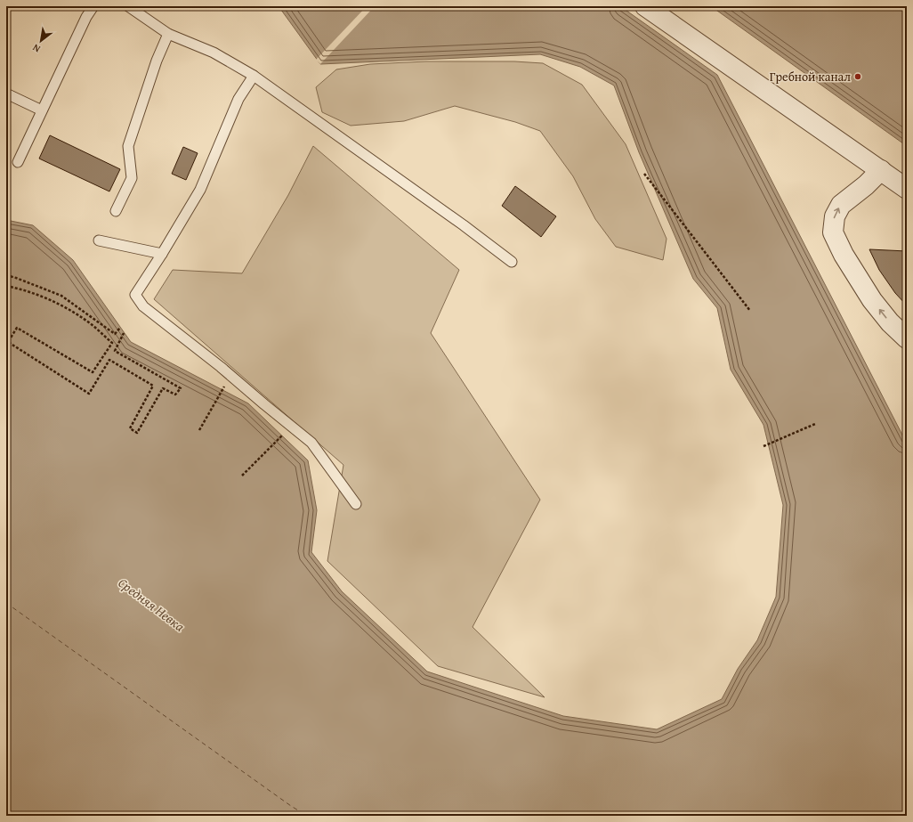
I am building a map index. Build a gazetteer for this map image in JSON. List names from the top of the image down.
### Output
{
  "water": ["Средняя Невка"],
  "places": ["Гребной канал"],
  "north": "bottom left"
}
